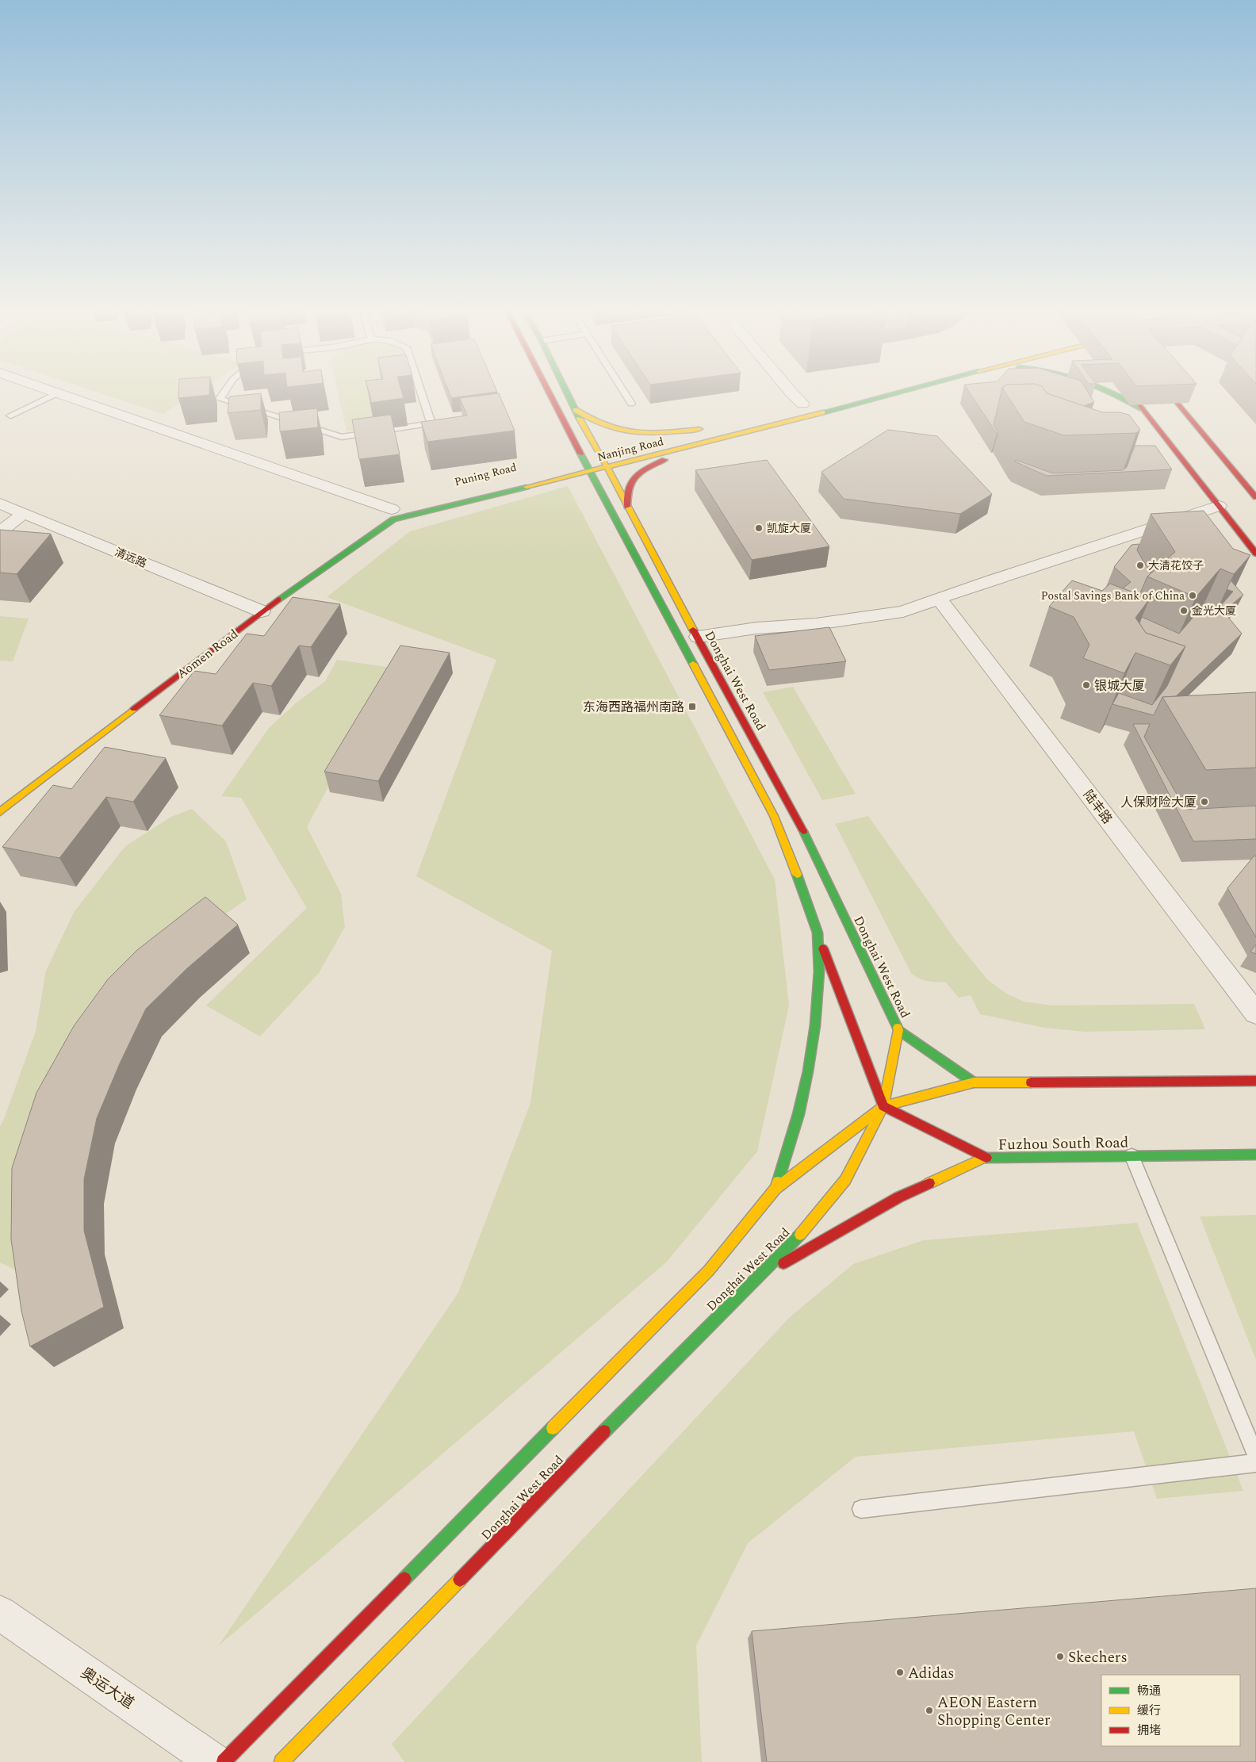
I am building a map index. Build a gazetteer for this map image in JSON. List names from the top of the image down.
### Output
{
  "streets": {
    "main road": [
      "Nanjing Road",
      "Puning Road",
      "Aomen Road",
      "Donghai West Road",
      "Fuzhou South Road"
    ],
    "street": ["清远路", "陆丰路", "奥运大道"]
  },
  "crossings": [
    ["Nanjing Road", "Puning Road"],
    ["Nanjing Road", "Donghai West Road"],
    ["Puning Road", "Aomen Road"],
    ["Puning Road", "Donghai West Road"],
    ["清远路", "Aomen Road"],
    ["Donghai West Road", "Fuzhou South Road"]
  ],
  "places": {
    "other": [
      "凯旋大厦",
      "大清花饺子",
      "Postal Savings Bank of China",
      "金光大厦",
      "银城大厦",
      "人保财险大厦",
      "Skechers",
      "Adidas",
      "AEON Eastern Shopping Center"
    ],
    "transit": ["东海西路福州南路"]
  },
  "legend": ["畅通", "缓行", "拥堵"]
}
